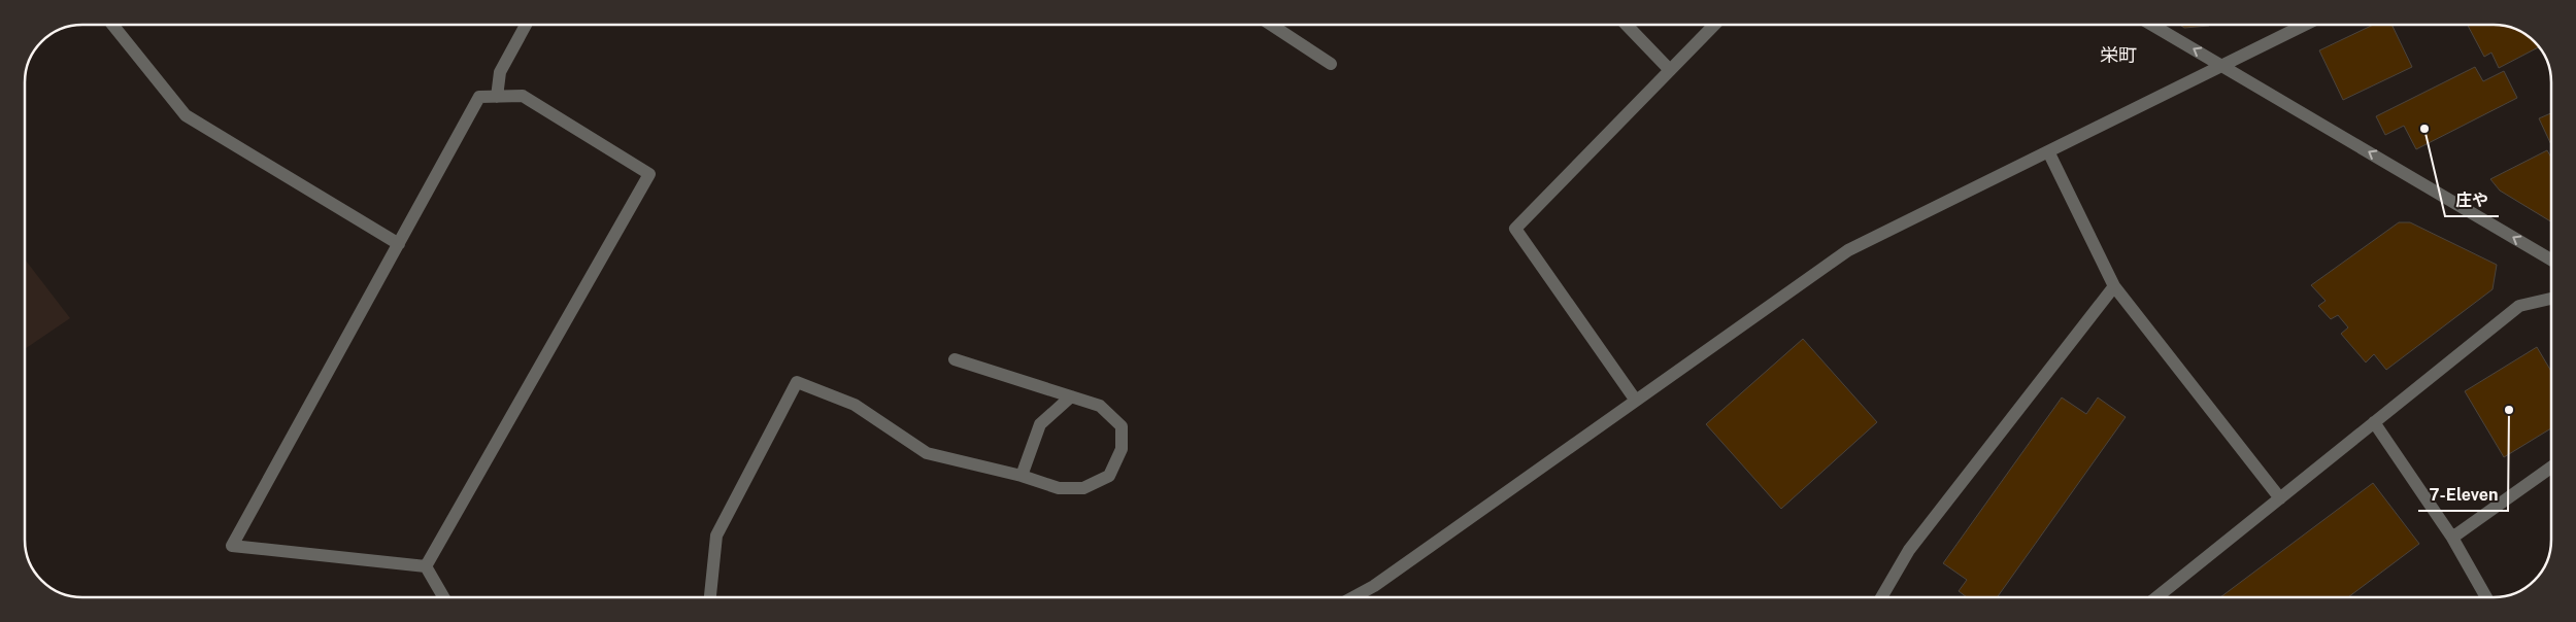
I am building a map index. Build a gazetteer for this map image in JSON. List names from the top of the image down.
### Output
{
  "districts": ["栄町"],
  "places": ["庄や", "7-Eleven"]
}
